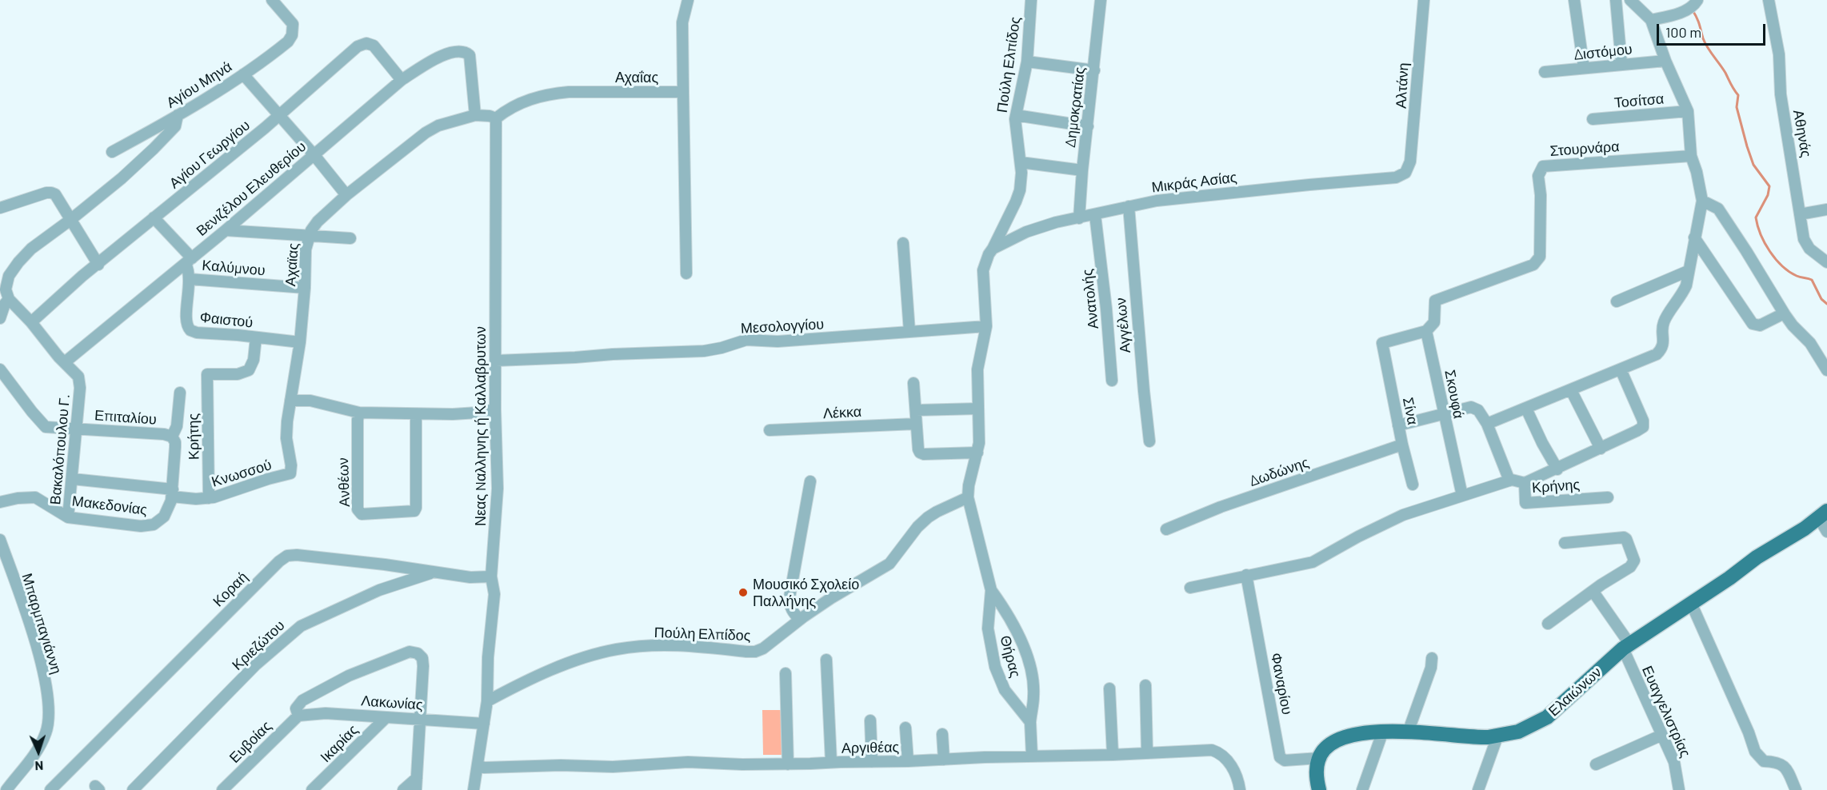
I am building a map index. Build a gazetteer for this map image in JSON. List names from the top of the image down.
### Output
{
  "streets": {
    "main road": ["Ελαιώνων"],
    "street": [
      "Διστόμου",
      "Πούλη Ελπίδος",
      "Αχαΐας",
      "Αγίου Μηνά",
      "Αλτάνη",
      "Τοσίτσα",
      "Δημοκρατίας",
      "Αθηνάς",
      "Στουρνάρα",
      "Αγίου Γεωργίου",
      "Μικράς Ασίας",
      "Βενιζέλου Ελευθερίου",
      "Αχαϊας",
      "Καλύμνου",
      "Ανατολής",
      "Φαιστού",
      "Αγγέλων",
      "Μεσολογγίου",
      "Σκουφά",
      "Σίνα",
      "Λέκκα",
      "Επιταλίου",
      "Νεας Nαλληνης ή Καλλαβρυτων",
      "Κρήτης",
      "Βακαλόπουλου Γ.",
      "Δωδώνης",
      "Κνωσσού",
      "Ανθέων",
      "Κρήνης",
      "Μακεδονίας",
      "Κοραή",
      "Μπαρμπαγιάννη",
      "Κριεζώτου",
      "Θήρας",
      "Φαναρίου",
      "Λακωνίας",
      "Ευαγγελιστρίας",
      "Ευβοίας",
      "Ικαρίας",
      "Αργιθέας"
    ]
  },
  "crossings": [
    ["Πούλη Ελπίδος", "Μικράς Ασίας"],
    ["Πούλη Ελπίδος", "Μεσολογγίου"],
    ["Πούλη Ελπίδος", "Νεας Nαλληνης ή Καλλαβρυτων"],
    ["Πούλη Ελπίδος", "Θήρας"],
    ["Αχαΐας", "Αχαϊας"],
    ["Αχαΐας", "Νεας Nαλληνης ή Καλλαβρυτων"],
    ["Αλτάνη", "Μικράς Ασίας"],
    ["Δημοκρατίας", "Μικράς Ασίας"],
    ["Στουρνάρα", "Σκουφά"],
    ["Στουρνάρα", "Σίνα"],
    ["Αγίου Γεωργίου", "Βενιζέλου Ελευθερίου"],
    ["Αγίου Γεωργίου", "Φαιστού"],
    ["Αγίου Γεωργίου", "Βακαλόπουλου Γ."],
    ["Μικράς Ασίας", "Ανατολής"],
    ["Μικράς Ασίας", "Αγγέλων"],
    ["Βενιζέλου Ελευθερίου", "Αχαϊας"],
    ["Βενιζέλου Ελευθερίου", "Φαιστού"],
    ["Βενιζέλου Ελευθερίου", "Βακαλόπουλου Γ."],
    ["Αχαϊας", "Καλύμνου"],
    ["Αχαϊας", "Φαιστού"],
    ["Αχαϊας", "Νεας Nαλληνης ή Καλλαβρυτων"],
    ["Αχαϊας", "Κνωσσού"],
    ["Καλύμνου", "Φαιστού"],
    ["Φαιστού", "Κρήτης"],
    ["Μεσολογγίου", "Νεας Nαλληνης ή Καλλαβρυτων"],
    ["Σκουφά", "Σίνα"],
    ["Σίνα", "Δωδώνης"],
    ["Επιταλίου", "Βακαλόπουλου Γ."],
    ["Επιταλίου", "Μακεδονίας"],
    ["Νεας Nαλληνης ή Καλλαβρυτων", "Κοραή"],
    ["Νεας Nαλληνης ή Καλλαβρυτων", "Λακωνίας"],
    ["Νεας Nαλληνης ή Καλλαβρυτων", "Αργιθέας"],
    ["Κρήτης", "Κνωσσού"],
    ["Βακαλόπουλου Γ.", "Κνωσσού"],
    ["Βακαλόπουλου Γ.", "Μακεδονίας"],
    ["Κνωσσού", "Μακεδονίας"],
    ["Κοραή", "Κριεζώτου"],
    ["Θήρας", "Αργιθέας"],
    ["Φαναρίου", "Ελαιώνων"],
    ["Ελαιώνων", "Ευαγγελιστρίας"],
    ["Λακωνίας", "Ευβοίας"],
    ["Λακωνίας", "Ικαρίας"]
  ],
  "places": ["Μουσικό Σχολείο Παλλήνης"],
  "scale_bar": "100 m",
  "north": "bottom"
}
